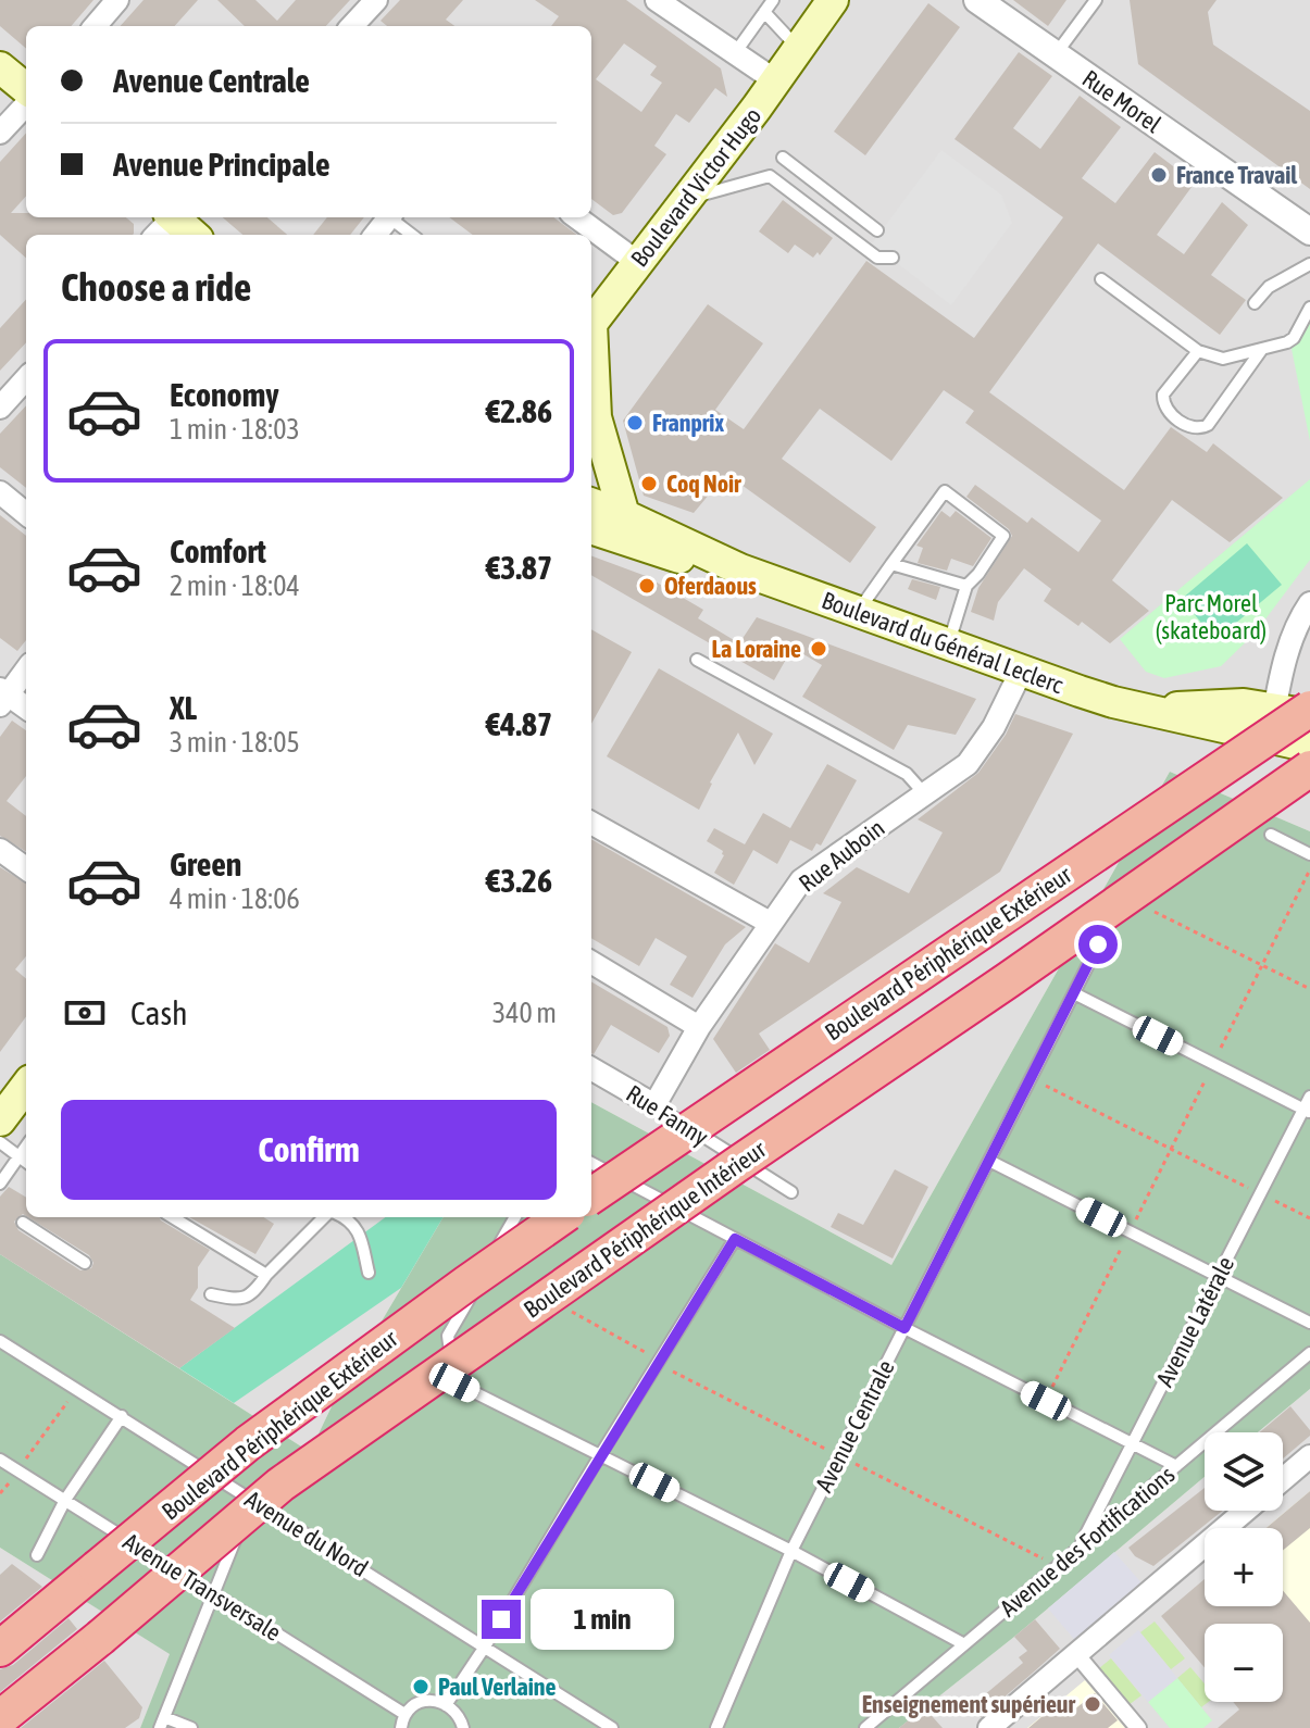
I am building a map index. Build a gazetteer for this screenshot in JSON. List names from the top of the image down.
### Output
{
  "streets": {
    "highway": ["Boulevard Périphérique Extérieur", "Boulevard Périphérique Intérieur"],
    "main road": ["Boulevard Victor Hugo", "Boulevard du Général Leclerc"],
    "street": ["Rue Morel", "Rue Auboin", "Rue Fanny"],
    "lane": [
      "Avenue Latérale",
      "Avenue Centrale",
      "Avenue du Nord",
      "Avenue des Fortifications",
      "Avenue Transversale"
    ]
  },
  "crossings": [
    ["Boulevard Victor Hugo", "Boulevard du Général Leclerc"],
    ["Boulevard du Général Leclerc", "Rue Auboin"],
    ["Rue Auboin", "Rue Fanny"],
    ["Avenue Latérale", "Avenue des Fortifications"]
  ],
  "parks": ["Parc Morel (skateboard)"],
  "places": [
    "France Travail",
    "Franprix",
    "Coq Noir",
    "Oferdaous",
    "La Loraine",
    "Paul Verlaine",
    "Enseignement supérieur"
  ],
  "page": {
    "banner": ["Avenue Centrale", "Avenue Principale"],
    "heading": "Choose a ride",
    "list": [
      {
        "name": "Economy",
        "note": "1 min · 18:03",
        "value": "€2.86"
      },
      {
        "name": "Comfort",
        "note": "2 min · 18:04",
        "value": "€3.87"
      },
      {
        "name": "XL",
        "note": "3 min · 18:05",
        "value": "€4.87"
      },
      {
        "name": "Green",
        "note": "4 min · 18:06",
        "value": "€3.26"
      }
    ],
    "pay": ["Cash", "340 m"],
    "buttons": "Confirm",
    "map_buttons": ["+", "−"],
    "bubble": "1 min"
  }
}
